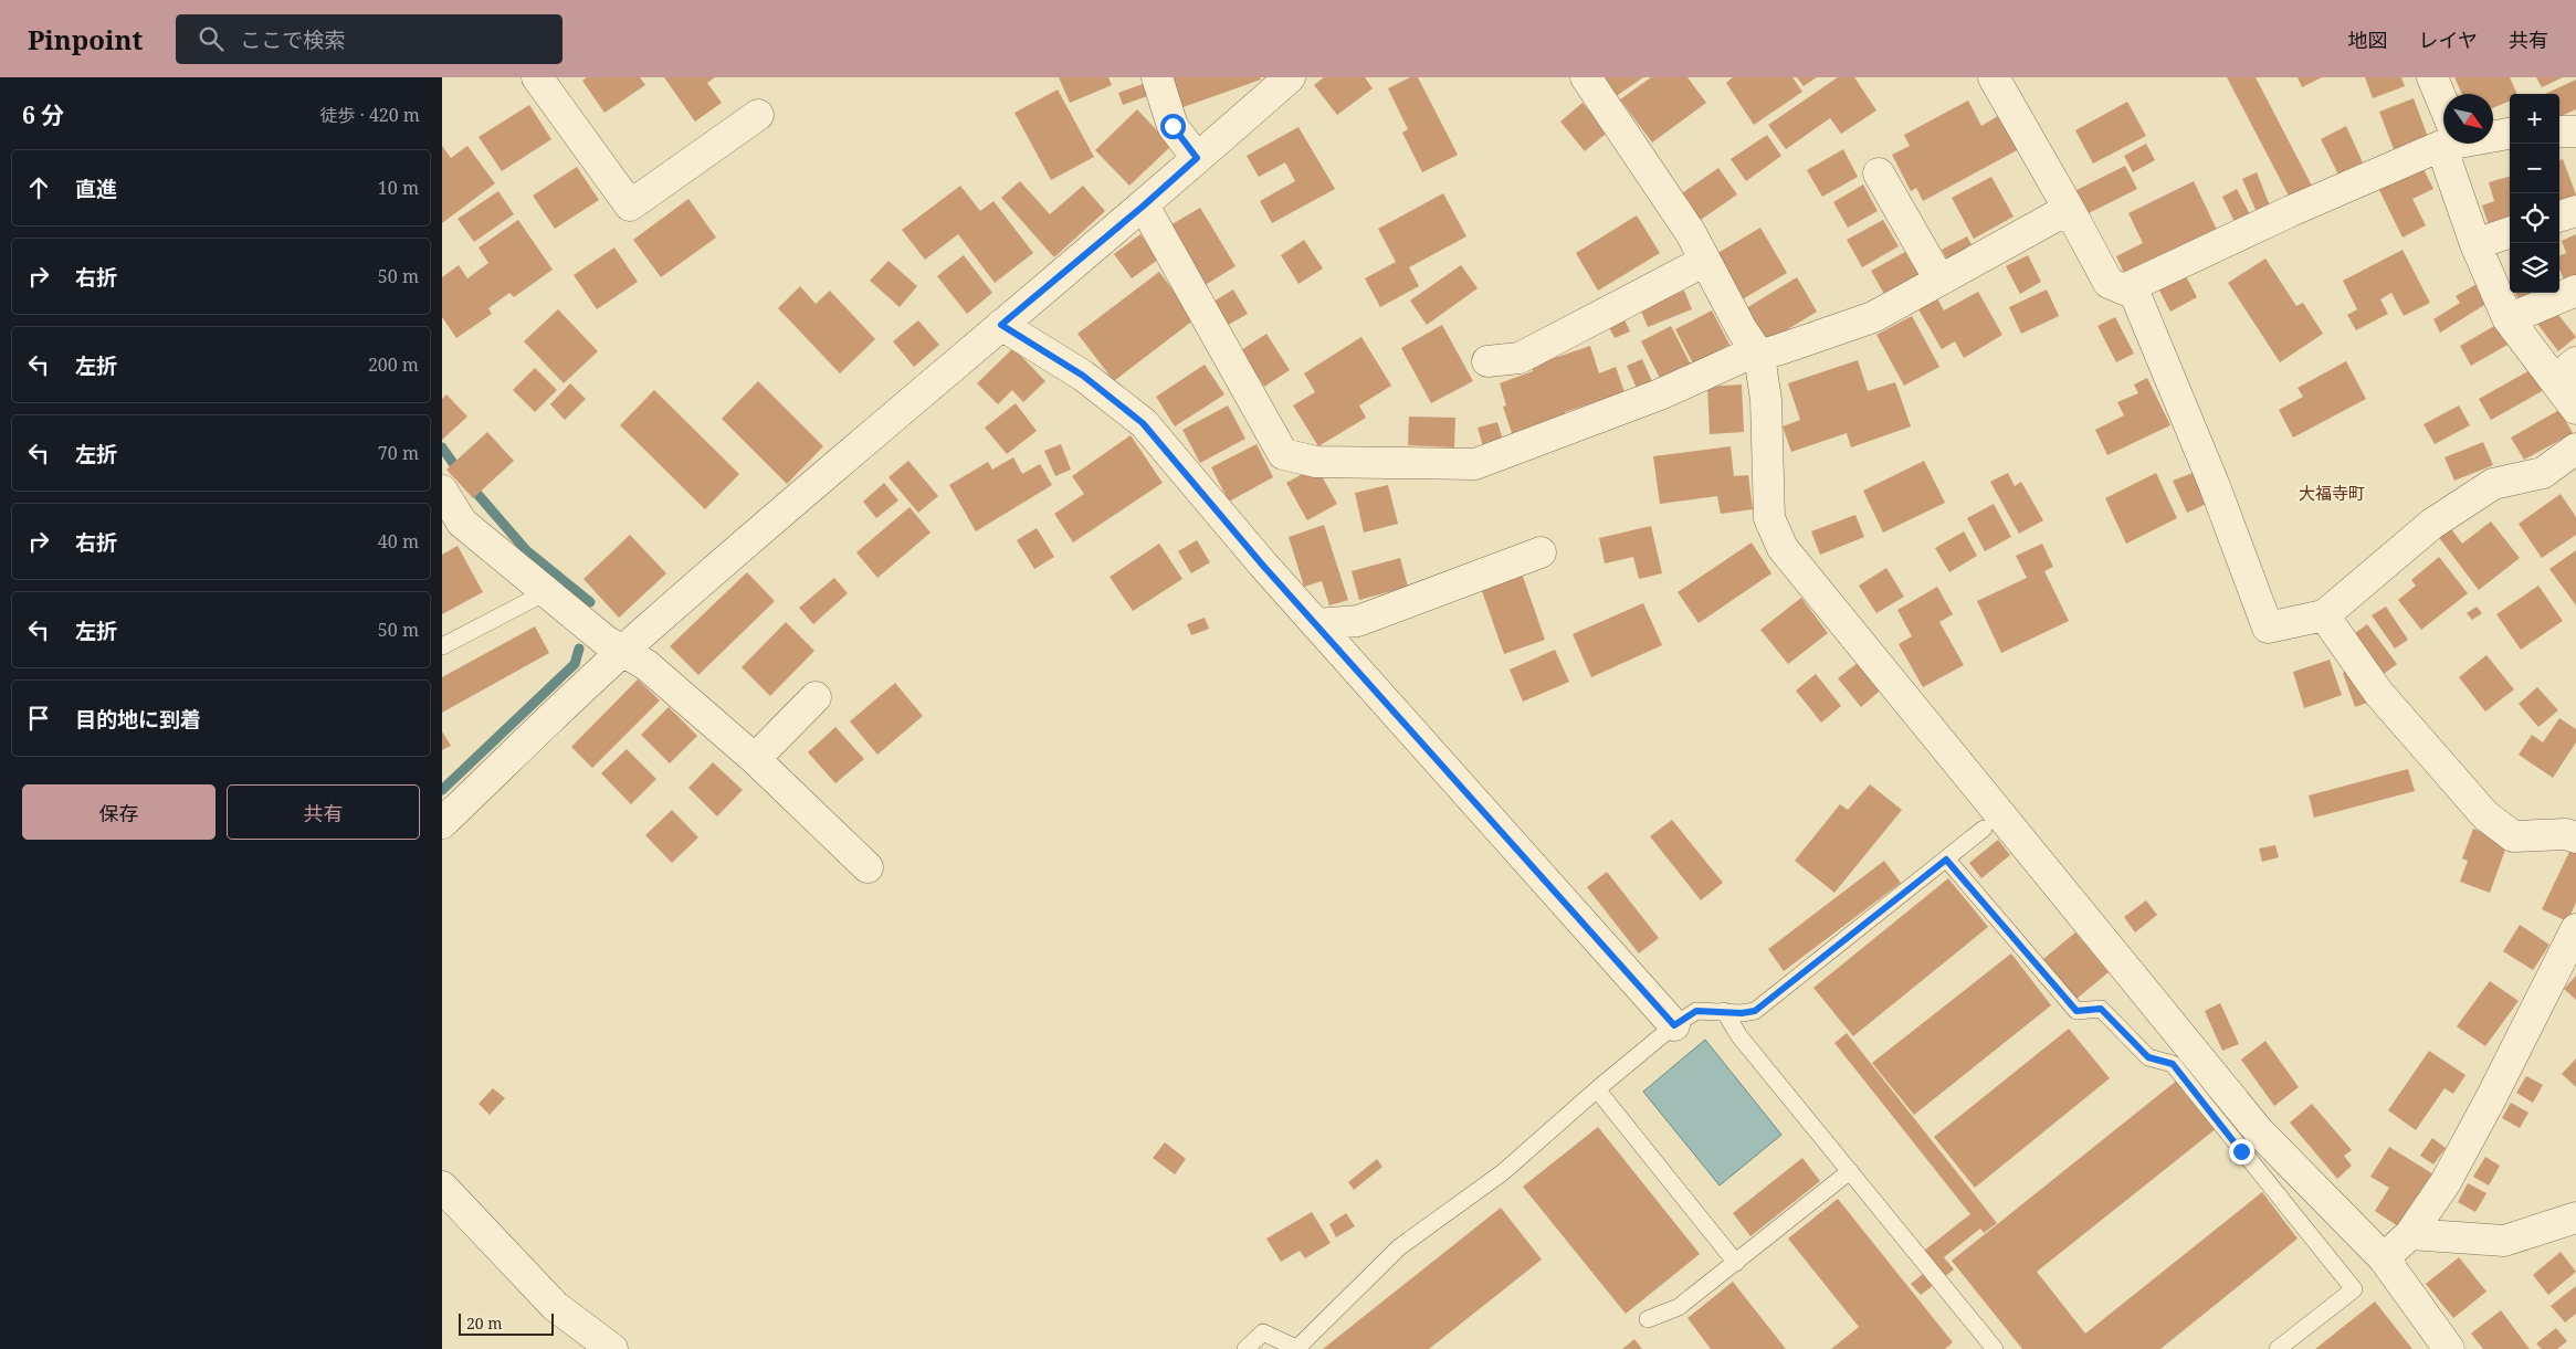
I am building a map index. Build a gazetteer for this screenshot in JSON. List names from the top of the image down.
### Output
{
  "districts": ["大福寺町"],
  "scale_bar": "20 m",
  "north": "bottom right",
  "page": {
    "header": "Pinpoint",
    "search": "ここで検索",
    "nav": ["地図", "レイヤ", "共有"],
    "heading": ["6 分", "徒歩 · 420 m"],
    "map_buttons": ["+", "−"],
    "list": [
      ["直進", "10 m"],
      ["右折", "50 m"],
      ["左折", "200 m"],
      ["左折", "70 m"],
      ["右折", "40 m"],
      ["左折", "50 m"],
      "目的地に到着"
    ],
    "buttons": ["保存", "共有"],
    "scale": "20 m"
  }
}
